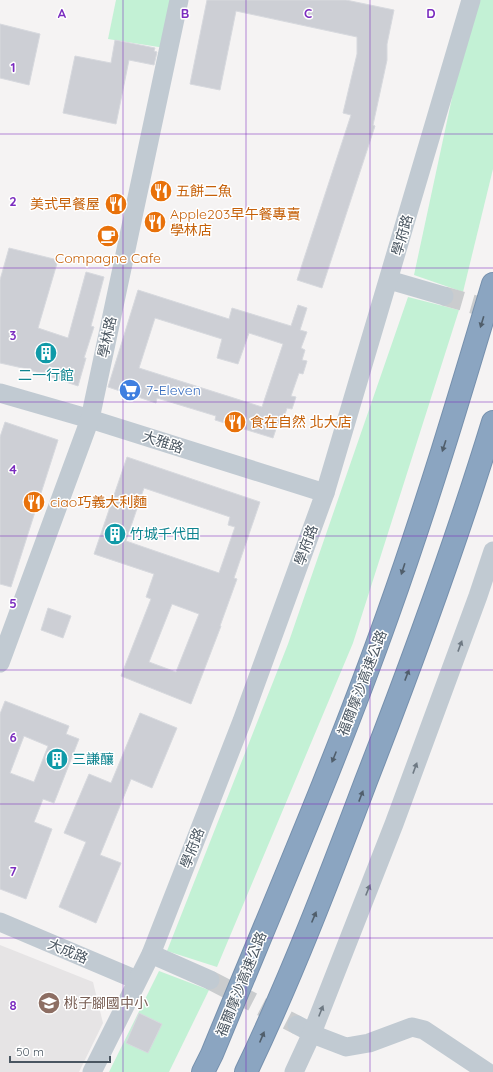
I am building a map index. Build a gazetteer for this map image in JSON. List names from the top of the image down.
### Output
{
  "streets": {
    "highway": ["福爾摩沙高速公路"],
    "street": [
      "學府路",
      "學林路",
      "大雅路",
      "大成路"
    ]
  },
  "crossings": [
    ["學府路", "大雅路"],
    ["學府路", "大成路"],
    ["學林路", "大雅路"]
  ],
  "places": {
    "restaurant": [
      "五餅二魚",
      "美式早餐屋",
      "Apple203早午餐專賣 學林店",
      "食在自然 北大店",
      "ciao巧義大利麵"
    ],
    "cafe": ["Compagne Cafe"],
    "building": ["二一行館", "竹城千代田", "三謙釀"],
    "supermarket": ["7-Eleven"],
    "school or university": ["桃子腳國中小"]
  },
  "scale_bar": "50 m",
  "grid": {
    "columns": [
      "A",
      "B",
      "C",
      "D"
    ],
    "rows": [
      "1",
      "2",
      "3",
      "4",
      "5",
      "6",
      "7",
      "8"
    ]
  }
}
